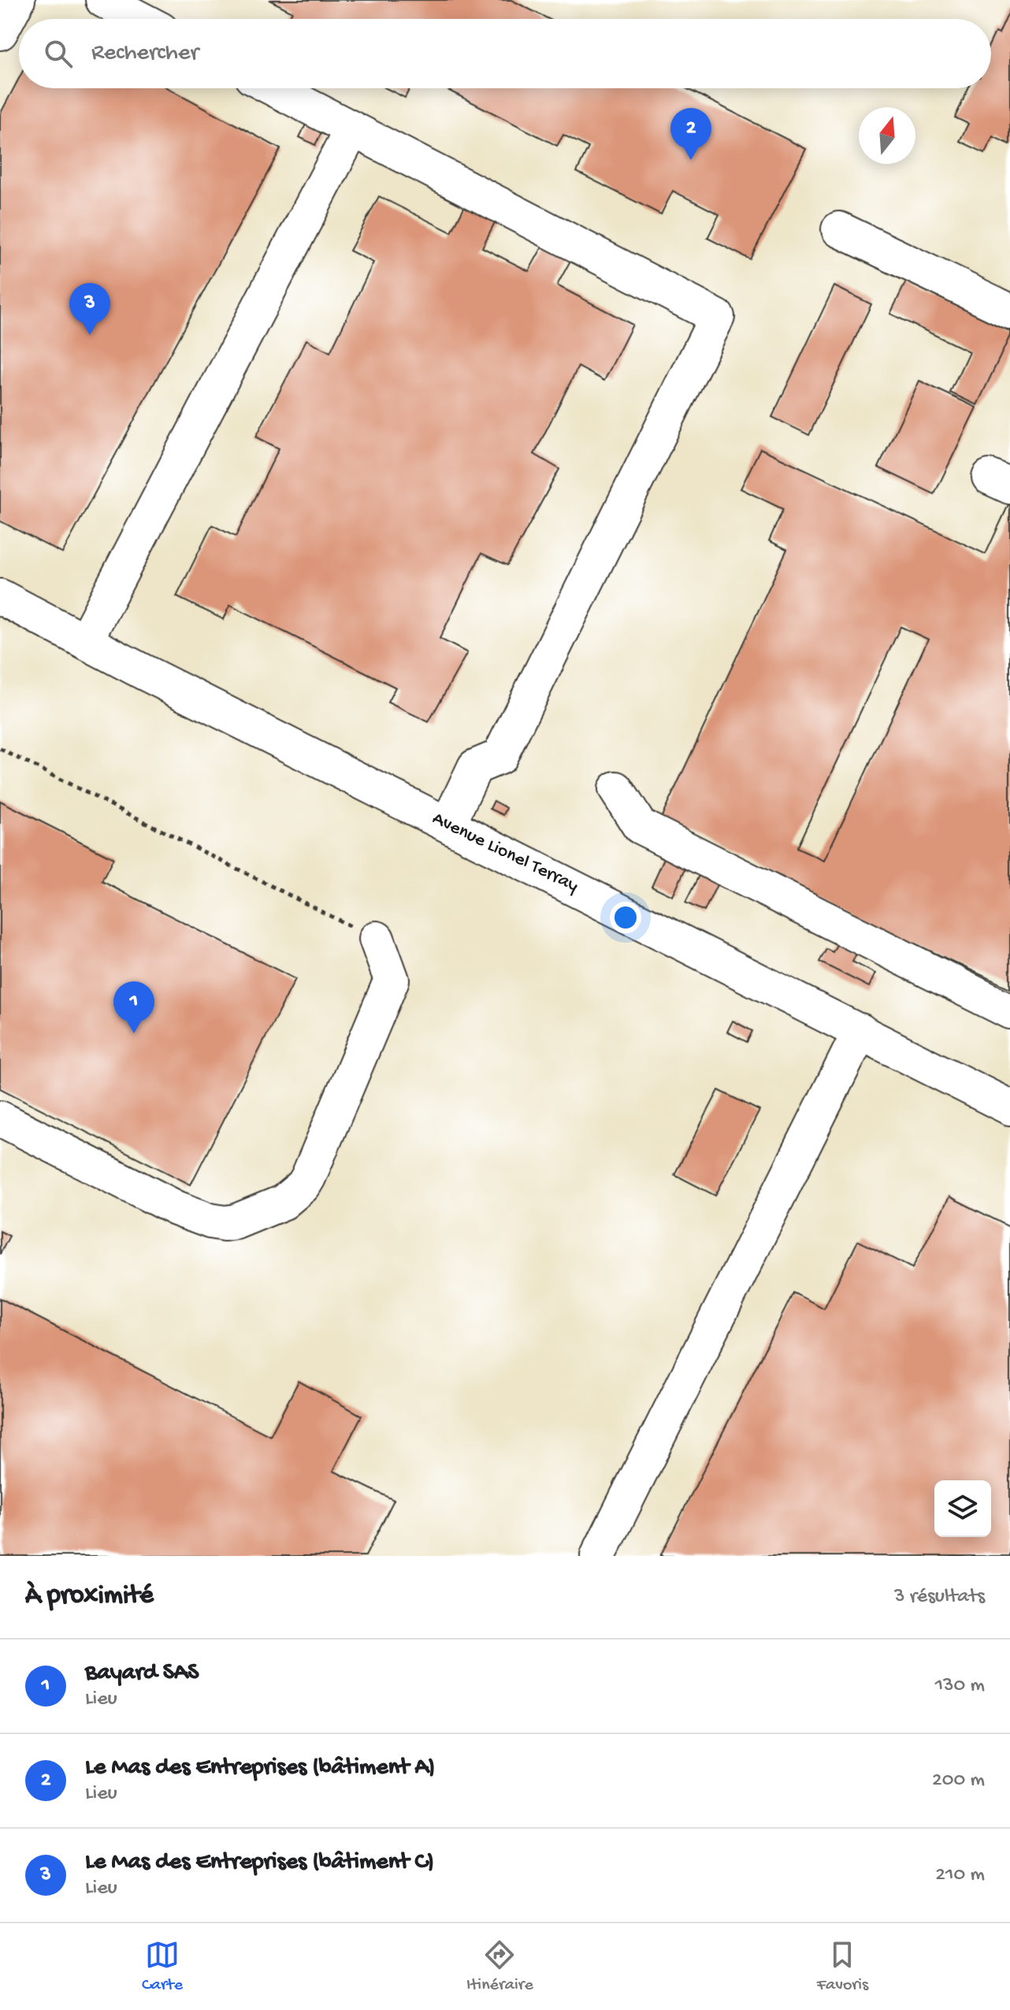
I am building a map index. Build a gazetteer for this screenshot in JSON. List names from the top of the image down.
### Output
{
  "streets": {
    "street": ["Avenue Lionel Terray"]
  },
  "north": "top",
  "page": {
    "search": "Rechercher",
    "pins": ["2", "3", "1"],
    "heading": ["À proximité", "3 résultats"],
    "list": [
      {
        "mark": "1",
        "name": "Bayard SAS",
        "note": "Lieu",
        "value": "130 m"
      },
      {
        "mark": "2",
        "name": "Le Mas des Entreprises (bâtiment A)",
        "note": "Lieu",
        "value": "200 m"
      },
      {
        "mark": "3",
        "name": "Le Mas des Entreprises (bâtiment C)",
        "note": "Lieu",
        "value": "210 m"
      }
    ],
    "nav": ["Carte", "Itinéraire", "Favoris"]
  }
}
